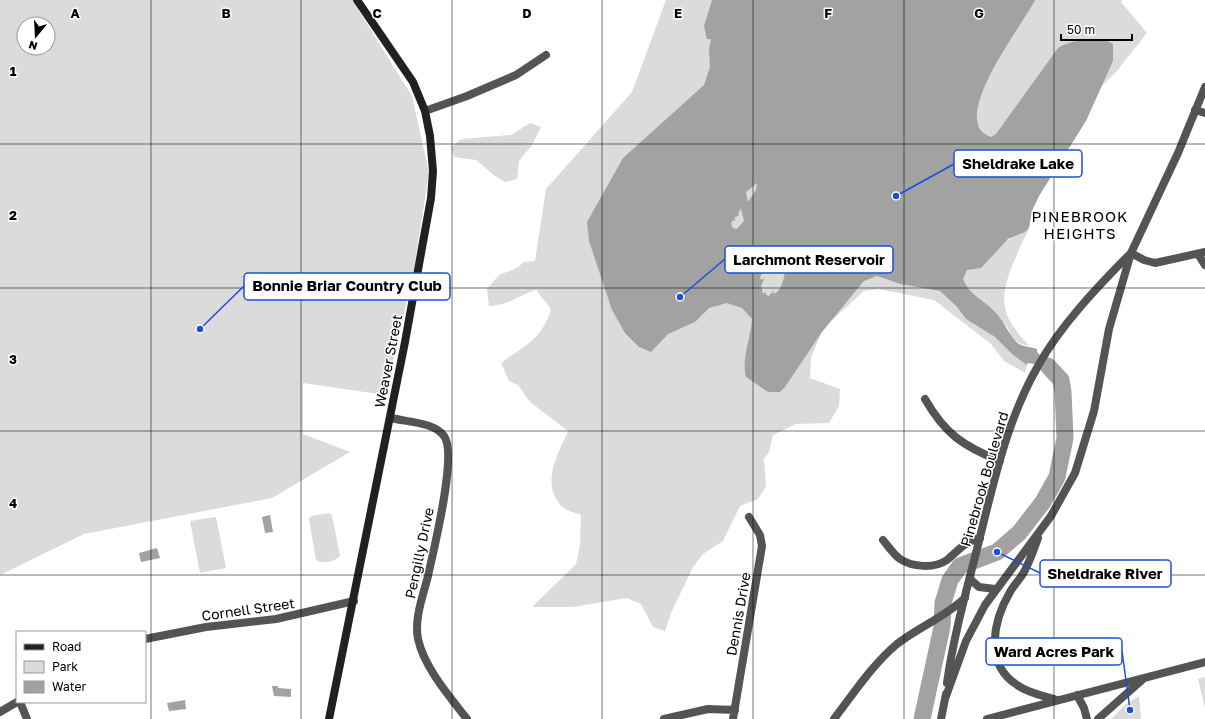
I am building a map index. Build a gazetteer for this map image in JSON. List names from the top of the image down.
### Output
{
  "streets": {
    "main road": ["Weaver Street"],
    "street": [
      "Pinebrook Boulevard",
      "Pengilly Drive",
      "Cornell Street",
      "Dennis Drive"
    ]
  },
  "crossings": [
    ["Weaver Street", "Pengilly Drive"],
    ["Weaver Street", "Cornell Street"]
  ],
  "districts": ["PINEBROOK HEIGHTS"],
  "places": [
    "Sheldrake Lake",
    "Larchmont Reservoir",
    "Bonnie Briar Country Club",
    "Sheldrake River",
    "Ward Acres Park"
  ],
  "legend": ["Road", "Park", "Water"],
  "scale_bar": "50 m",
  "north": "bottom",
  "grid": {
    "columns": [
      "A",
      "B",
      "C",
      "D",
      "E",
      "F",
      "G"
    ],
    "rows": [
      "1",
      "2",
      "3",
      "4"
    ]
  }
}
